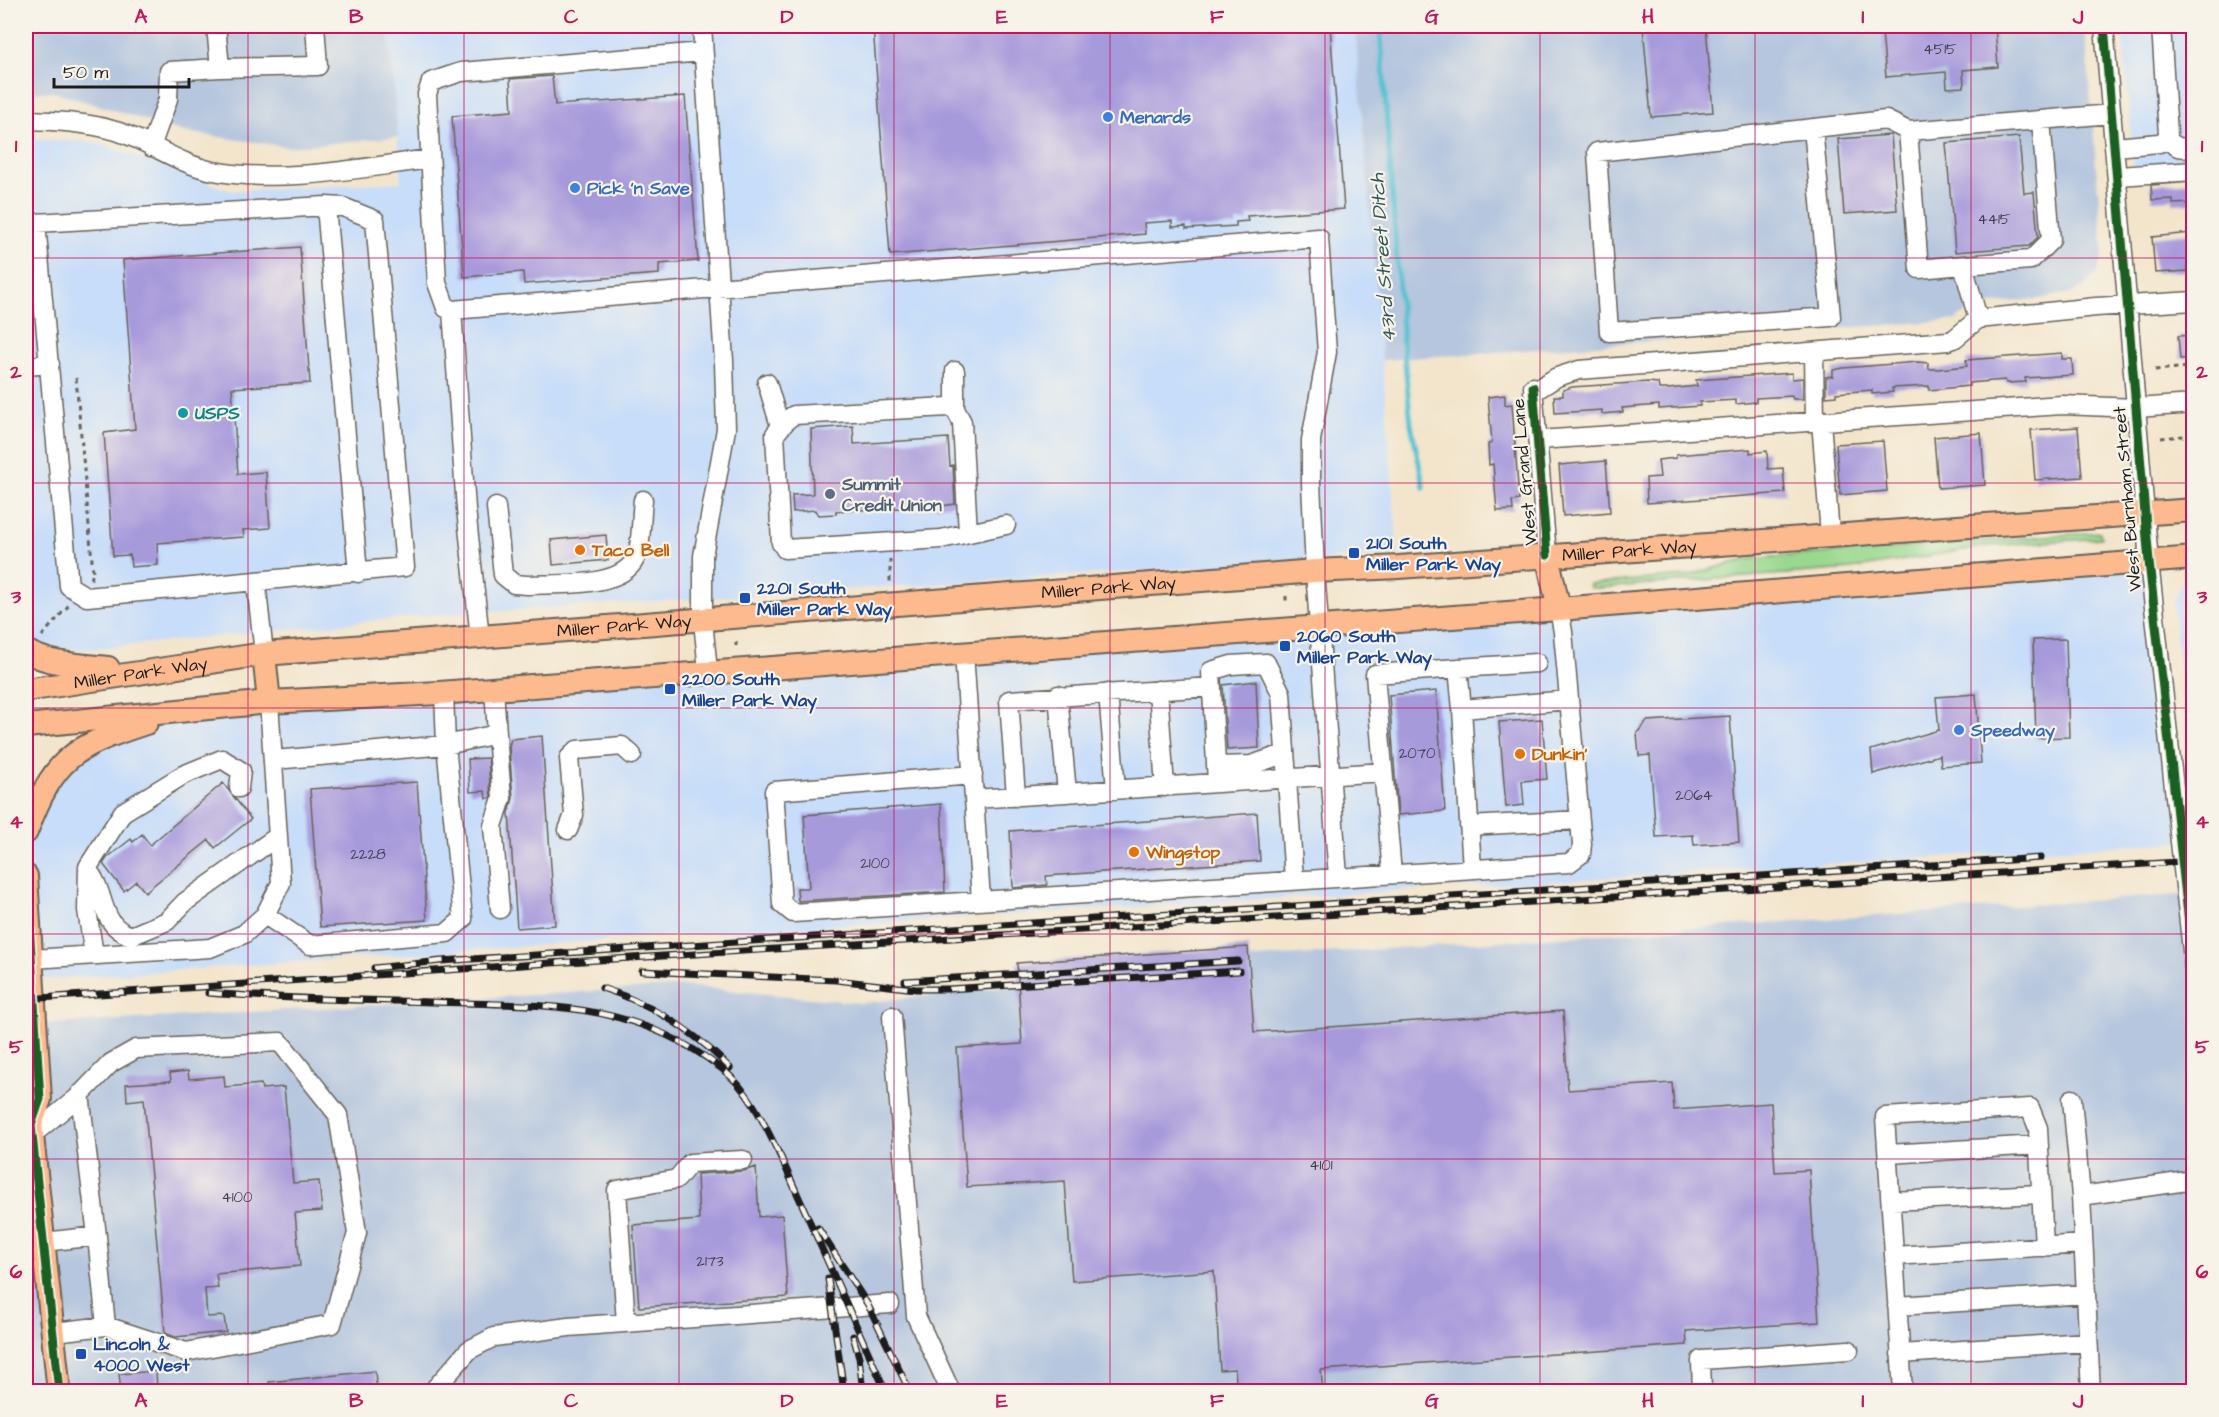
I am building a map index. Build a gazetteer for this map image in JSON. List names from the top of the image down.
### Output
{
  "streets": {
    "main road": ["Miller Park Way"],
    "street": ["West Grand Lane", "West Burnham Street"]
  },
  "crossings": [
    ["West Grand Lane", "West Burnham Street"],
    ["West Grand Lane", "Miller Park Way"],
    ["West Burnham Street", "Miller Park Way"]
  ],
  "water": ["43rd Street Ditch"],
  "places": {
    "other": [
      "Menards",
      "Pick 'n Save",
      "USPS",
      "Summit Credit Union",
      "Taco Bell",
      "Speedway",
      "Dunkin'",
      "Wingstop"
    ],
    "transit": [
      "2101 South Miller Park Way",
      "2201 South Miller Park Way",
      "2060 South Miller Park Way",
      "2200 South Miller Park Way",
      "Lincoln & 4000 West"
    ]
  },
  "house_numbers": [
    "4515",
    "4415",
    "2070",
    "2064",
    "2228",
    "2100",
    "4101",
    "4100",
    "2173"
  ],
  "scale_bar": "50 m",
  "grid": {
    "columns": [
      "A",
      "B",
      "C",
      "D",
      "E",
      "F",
      "G",
      "H",
      "I",
      "J"
    ],
    "rows": [
      "1",
      "2",
      "3",
      "4",
      "5",
      "6"
    ]
  }
}
